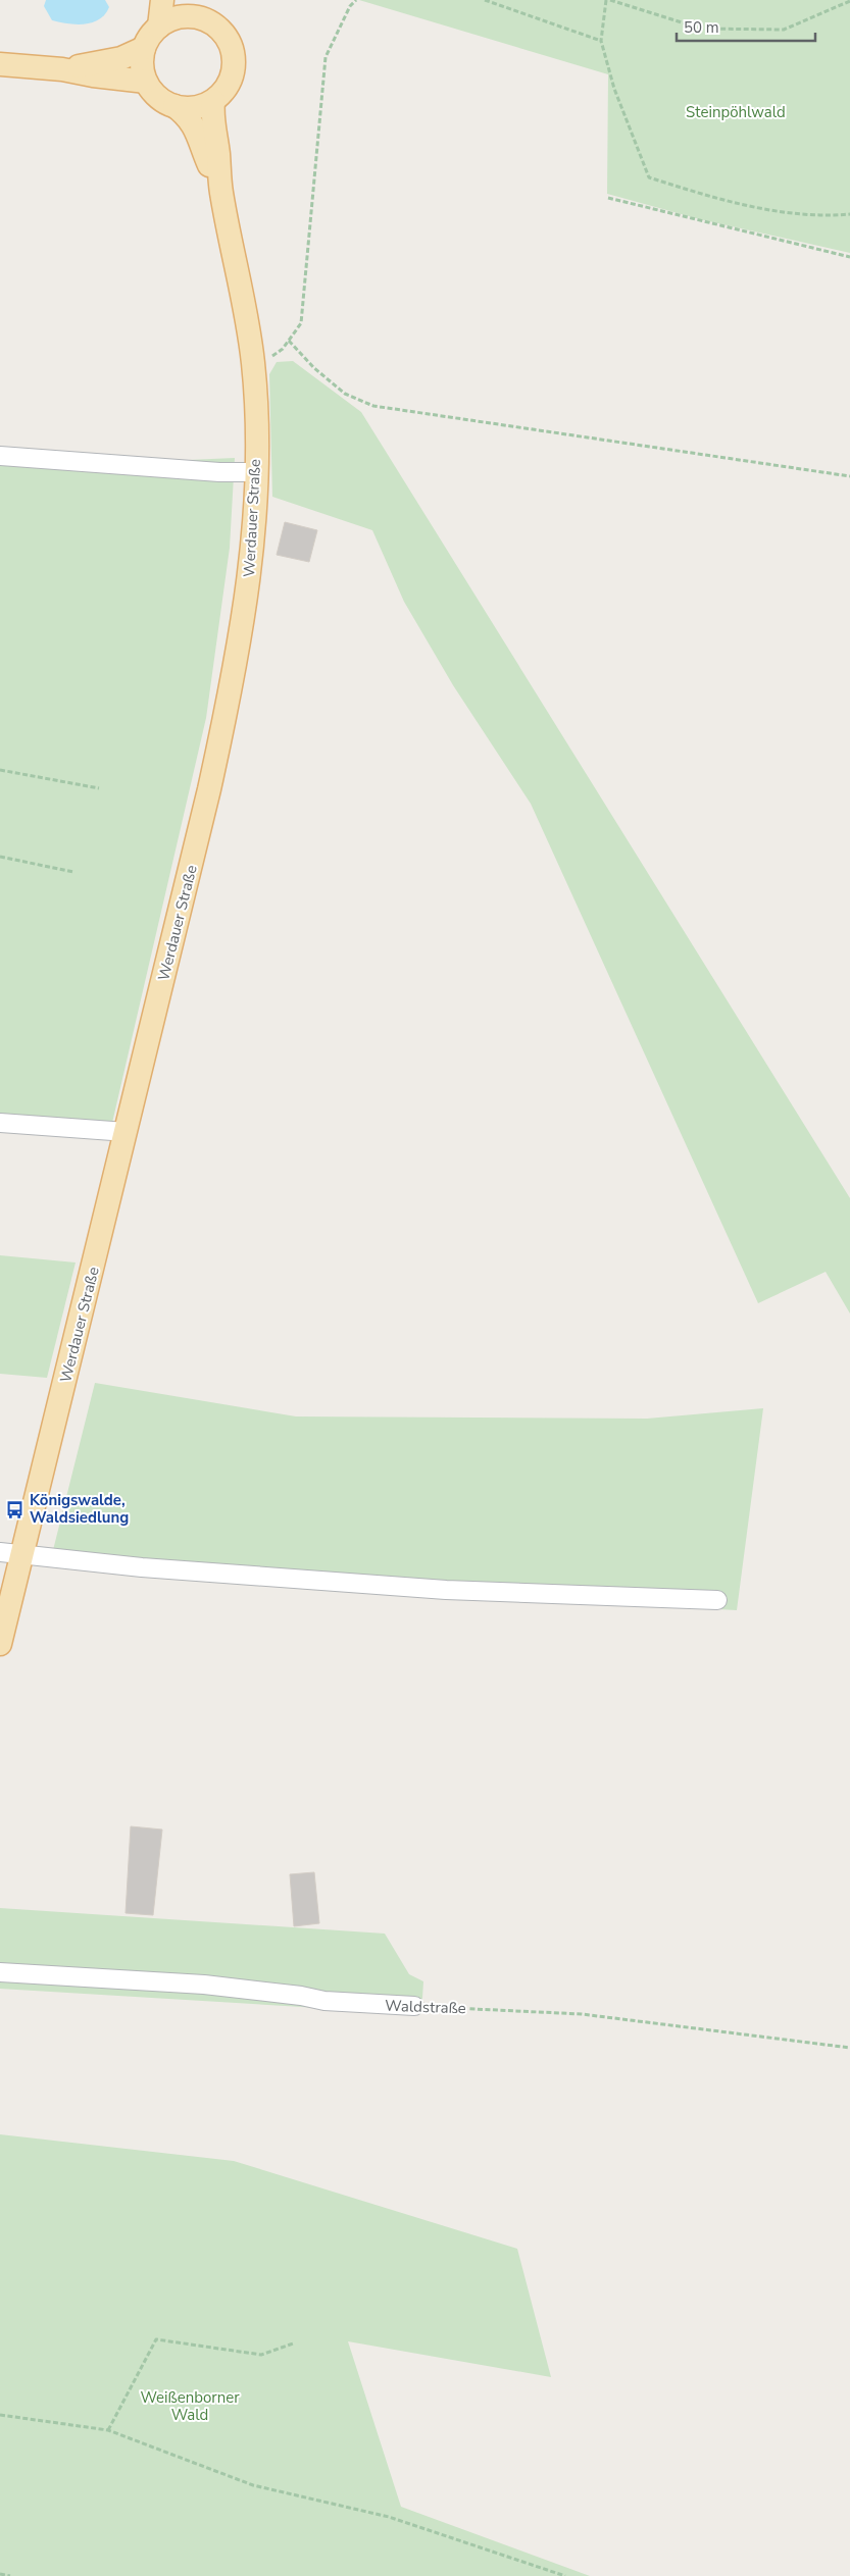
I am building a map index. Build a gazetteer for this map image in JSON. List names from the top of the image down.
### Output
{
  "streets": {
    "main road": ["Werdauer Straße"],
    "lane": ["Waldstraße"]
  },
  "parks": ["Steinpöhlwald", "Weißenborner Wald"],
  "places": {
    "bus stop": ["Königswalde, Waldsiedlung"]
  },
  "scale_bar": "50 m"
}
